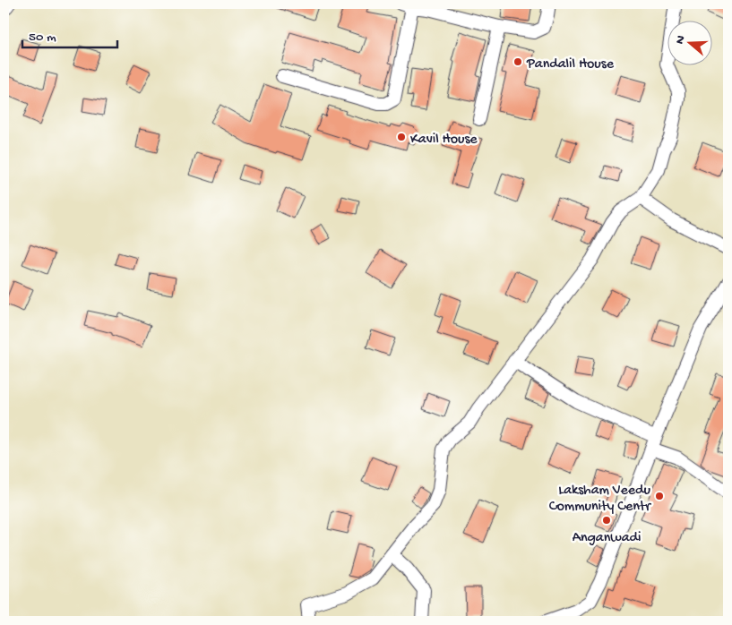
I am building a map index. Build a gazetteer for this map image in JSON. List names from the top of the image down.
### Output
{
  "places": [
    "Pandalil House",
    "Kavil House",
    "Laksham Veedu Community Centr",
    "Anganwadi"
  ],
  "scale_bar": "50 m",
  "north": "left"
}
